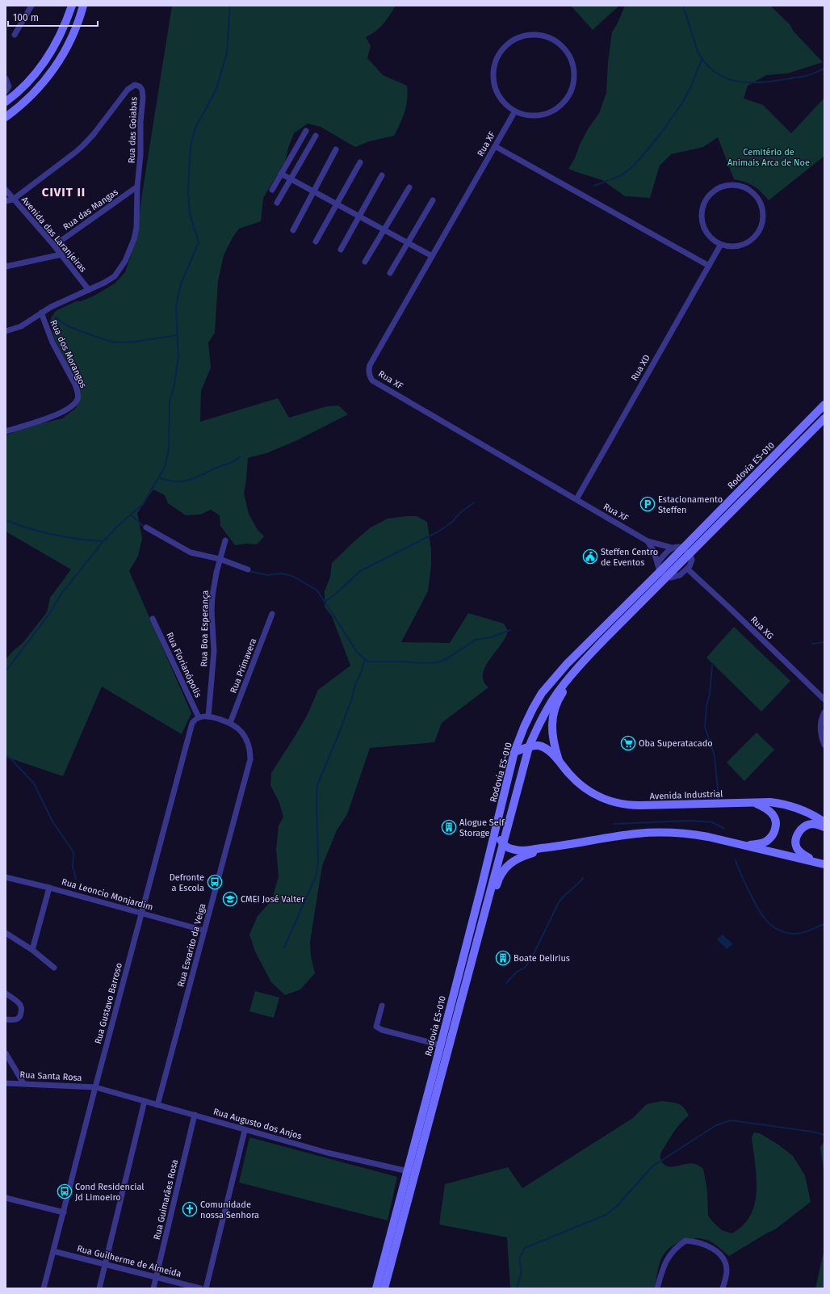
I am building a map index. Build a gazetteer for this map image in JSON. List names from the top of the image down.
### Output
{
  "streets": {
    "main road": ["Rodovia ES-010", "Avenida Industrial"],
    "street": [
      "Rua das Goiabas",
      "Rua XF",
      "Rua das Mangas",
      "Avenida das Laranjeiras",
      "Rua dos Morangos",
      "Rua XD",
      "Rua XG",
      "Rua Boa Esperança",
      "Rua Florianópolis",
      "Rua Primavera",
      "Rua Leoncio Monjardim",
      "Rua Esvarito da Veiga",
      "Rua Gustavo Barroso",
      "Rua Santa Rosa",
      "Rua Augusto dos Anjos",
      "Rua Guimarães Rosa",
      "Rua Guilherme de Almeida"
    ]
  },
  "crossings": [
    ["Rua das Goiabas", "Rua das Mangas"],
    ["Rua das Goiabas", "Avenida das Laranjeiras"],
    ["Rua das Goiabas", "Rua dos Morangos"],
    ["Rua XF", "Rua XD"],
    ["Rua XF", "Rodovia ES-010"],
    ["Rua das Mangas", "Avenida das Laranjeiras"],
    ["Rodovia ES-010", "Avenida Industrial"],
    ["Rodovia ES-010", "Rua Augusto dos Anjos"],
    ["Rua Boa Esperança", "Rua Esvarito da Veiga"],
    ["Rua Florianópolis", "Rua Esvarito da Veiga"],
    ["Rua Florianópolis", "Rua Gustavo Barroso"],
    ["Rua Primavera", "Rua Esvarito da Veiga"],
    ["Rua Leoncio Monjardim", "Rua Esvarito da Veiga"],
    ["Rua Leoncio Monjardim", "Rua Gustavo Barroso"],
    ["Rua Esvarito da Veiga", "Rua Gustavo Barroso"],
    ["Rua Esvarito da Veiga", "Rua Augusto dos Anjos"],
    ["Rua Gustavo Barroso", "Rua Santa Rosa"],
    ["Rua Gustavo Barroso", "Rua Augusto dos Anjos"],
    ["Rua Gustavo Barroso", "Rua Guilherme de Almeida"],
    ["Rua Santa Rosa", "Rua Augusto dos Anjos"],
    ["Rua Augusto dos Anjos", "Rua Guimarães Rosa"],
    ["Rua Guimarães Rosa", "Rua Guilherme de Almeida"]
  ],
  "districts": ["CIVIT II"],
  "parks": ["Cemitério de Animais Arca de Noe"],
  "places": {
    "parking": ["Estacionamento Steffen"],
    "public building": ["Steffen Centro de Eventos"],
    "supermarket": ["Oba Superatacado"],
    "building": ["Alogue Self Storage", "Boate Delirius"],
    "bus stop": ["Defronte a Escola", "Cond Residencial Jd Limoeiro"],
    "school or university": ["CMEI José Valter"],
    "church": ["Comunidade nossa Senhora"]
  },
  "scale_bar": "100 m"
}
